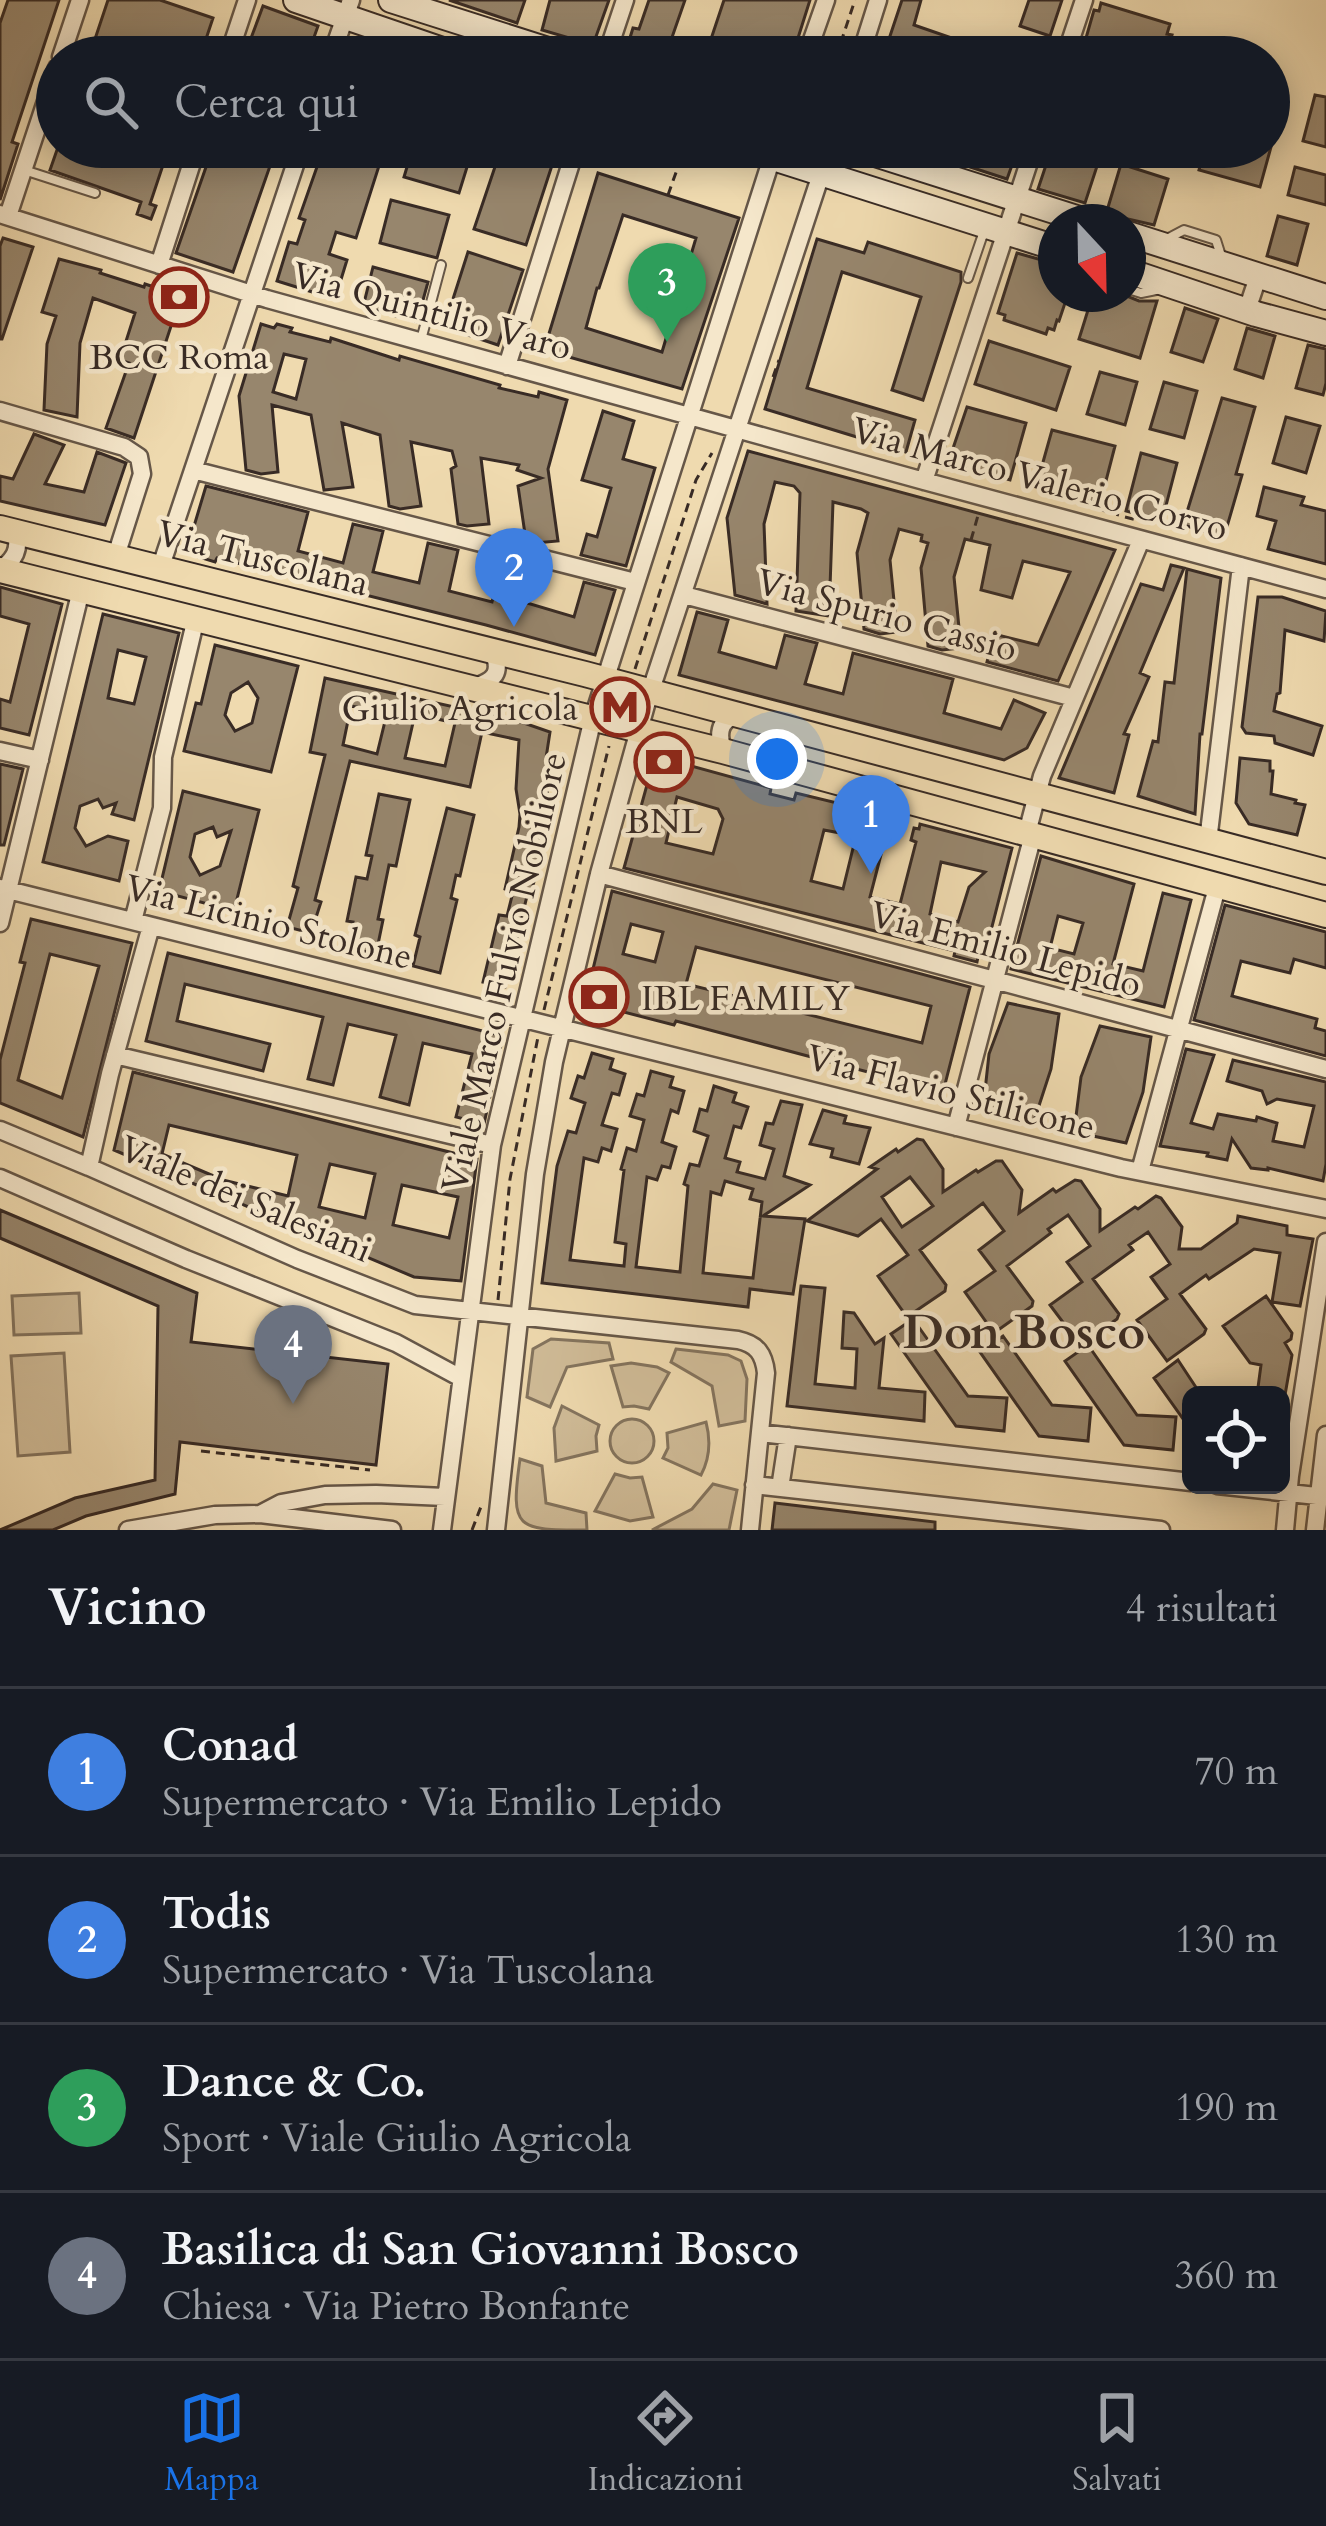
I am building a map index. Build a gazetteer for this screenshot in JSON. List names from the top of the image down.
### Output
{
  "streets": {
    "main road": ["Via Tuscolana"],
    "street": [
      "Via Quintilio Varo",
      "Via Marco Valerio Corvo",
      "Via Spurio Cassio",
      "Via Licinio Stolone",
      "Via Emilio Lepido",
      "Viale Marco Fulvio Nobiliore",
      "Via Flavio Stilicone",
      "Viale dei Salesiani"
    ]
  },
  "crossings": [
    ["Via Quintilio Varo", "Via Marco Valerio Corvo"],
    ["Via Tuscolana", "Viale Marco Fulvio Nobiliore"],
    ["Via Licinio Stolone", "Viale Marco Fulvio Nobiliore"],
    ["Via Licinio Stolone", "Via Flavio Stilicone"],
    ["Via Emilio Lepido", "Viale Marco Fulvio Nobiliore"],
    ["Viale Marco Fulvio Nobiliore", "Via Flavio Stilicone"],
    ["Viale Marco Fulvio Nobiliore", "Viale dei Salesiani"]
  ],
  "districts": ["Don Bosco"],
  "places": {
    "bank": ["BCC Roma", "BNL", "IBL FAMILY"],
    "metro station": ["Giulio Agricola"]
  },
  "north": "bottom",
  "page": {
    "search": "Cerca qui",
    "pins": [
      "3",
      "2",
      "1",
      "4"
    ],
    "heading": ["Vicino", "4 risultati"],
    "list": [
      {
        "mark": "1",
        "name": "Conad",
        "note": "Supermercato · Via Emilio Lepido",
        "value": "70 m"
      },
      {
        "mark": "2",
        "name": "Todis",
        "note": "Supermercato · Via Tuscolana",
        "value": "130 m"
      },
      {
        "mark": "3",
        "name": "Dance & Co.",
        "note": "Sport · Viale Giulio Agricola",
        "value": "190 m"
      },
      {
        "mark": "4",
        "name": "Basilica di San Giovanni Bosco",
        "note": "Chiesa · Via Pietro Bonfante",
        "value": "360 m"
      }
    ],
    "nav": ["Mappa", "Indicazioni", "Salvati"]
  }
}
